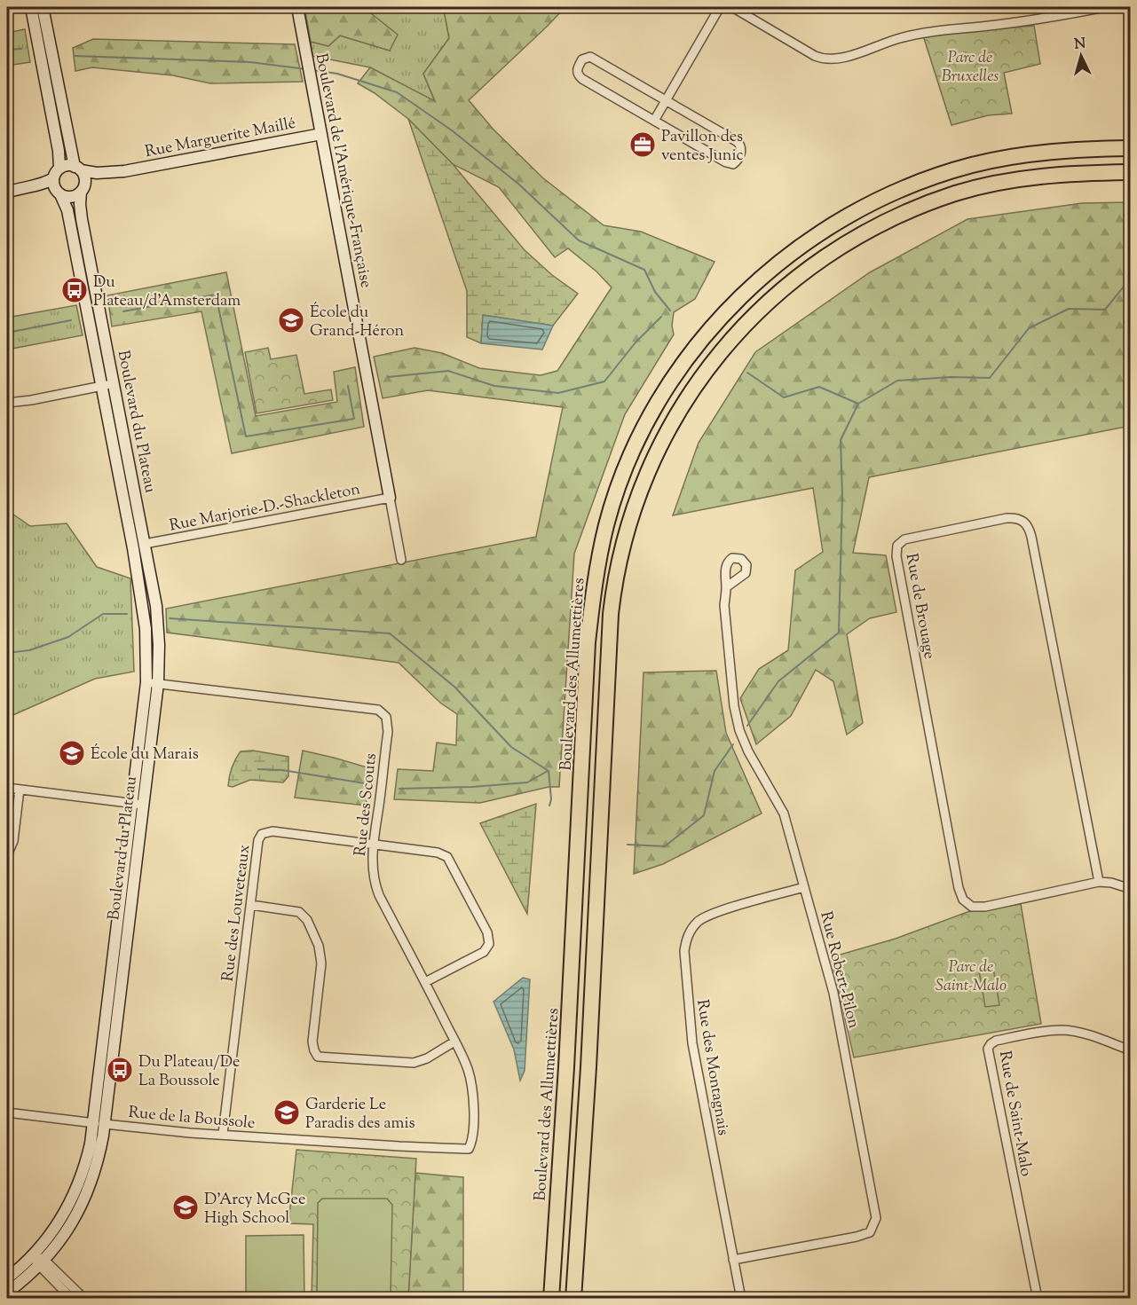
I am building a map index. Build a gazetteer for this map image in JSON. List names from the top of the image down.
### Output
{
  "streets": {
    "highway": ["Boulevard des Allumettières"],
    "main road": ["Rue Marguerite Maillé", "Boulevard de l'Amérique-Française", "Boulevard du Plateau"],
    "street": [
      "Rue Marjorie-D.-Shackleton",
      "Rue de Brouage",
      "Rue des Scouts",
      "Rue des Louveteaux",
      "Rue Robert-Pilon",
      "Rue des Montagnais",
      "Rue de Saint-Malo",
      "Rue de la Boussole"
    ]
  },
  "crossings": [
    ["Rue Marguerite Maillé", "Boulevard de l'Amérique-Française"],
    ["Rue Marguerite Maillé", "Boulevard du Plateau"],
    ["Boulevard de l'Amérique-Française", "Rue Marjorie-D.-Shackleton"],
    ["Boulevard du Plateau", "Rue Marjorie-D.-Shackleton"],
    ["Boulevard du Plateau", "Rue des Scouts"],
    ["Boulevard du Plateau", "Rue de la Boussole"],
    ["Rue des Scouts", "Rue des Louveteaux"],
    ["Rue des Scouts", "Rue de la Boussole"],
    ["Rue des Louveteaux", "Rue de la Boussole"],
    ["Rue Robert-Pilon", "Rue des Montagnais"]
  ],
  "parks": ["Parc de Bruxelles", "Parc de Saint-Malo"],
  "places": {
    "office": ["Pavillon des ventes Junic"],
    "bus stop": ["Du Plateau/d'Amsterdam", "Du Plateau/De La Boussole"],
    "school or university": [
      "École du Grand-Héron",
      "École du Marais",
      "Garderie Le Paradis des amis",
      "D'Arcy McGee High School"
    ]
  },
  "north": "top"
}
